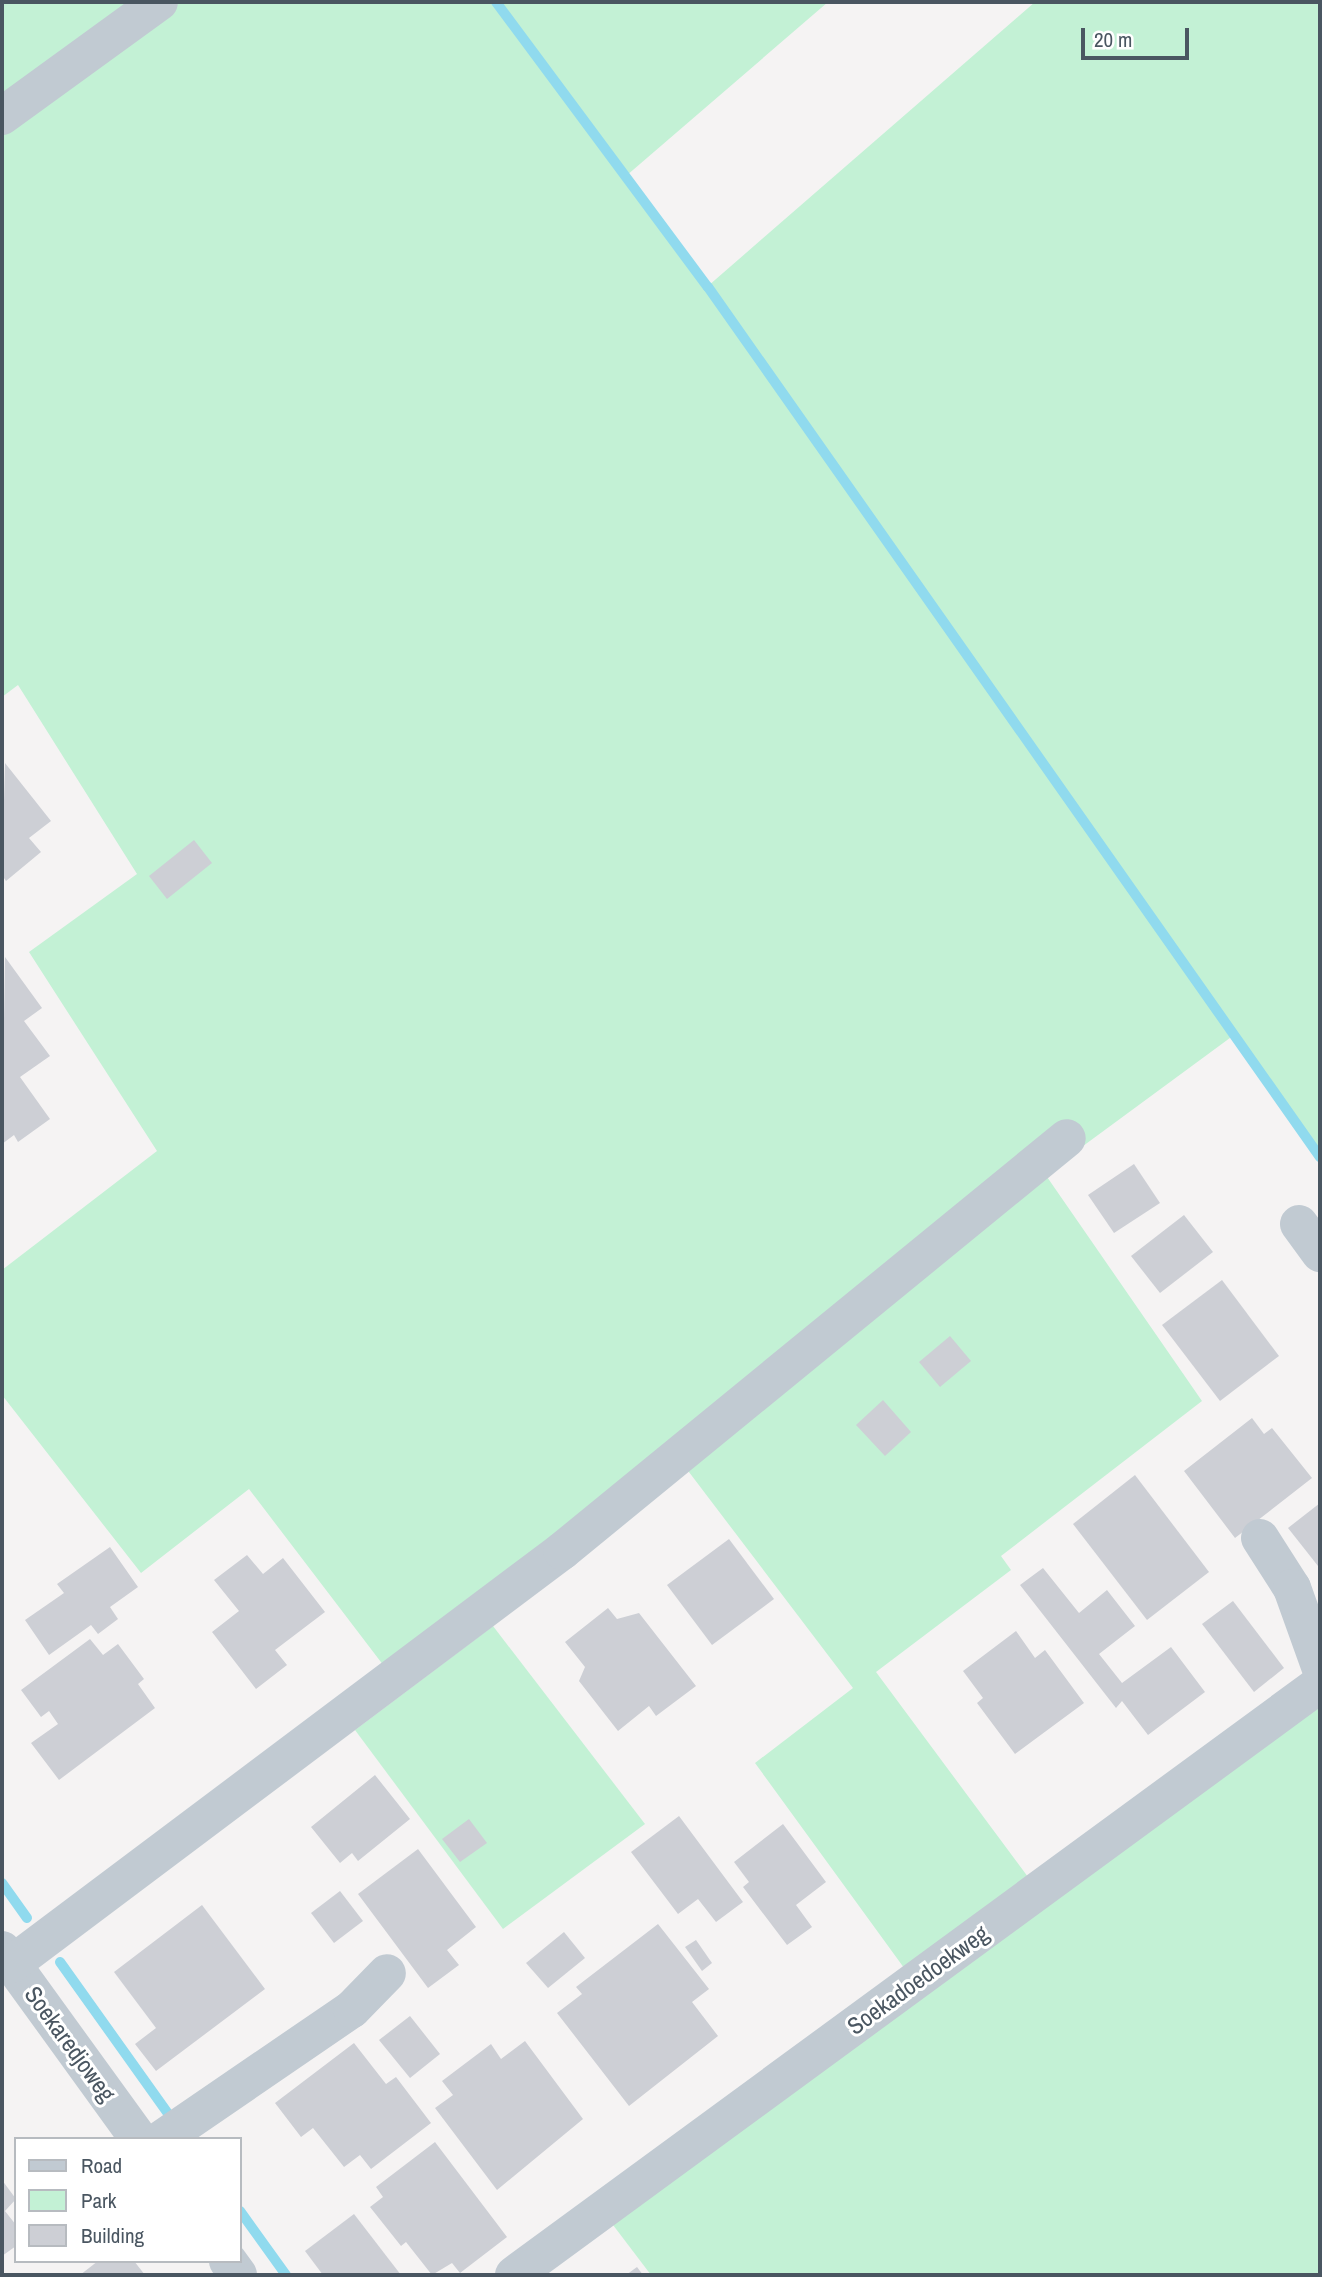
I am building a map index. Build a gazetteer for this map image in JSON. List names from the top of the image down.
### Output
{
  "streets": {
    "street": ["Soekadoedoekweg", "Soekaredjoweg"]
  },
  "legend": ["Road", "Park", "Building"],
  "scale_bar": "20 m"
}
